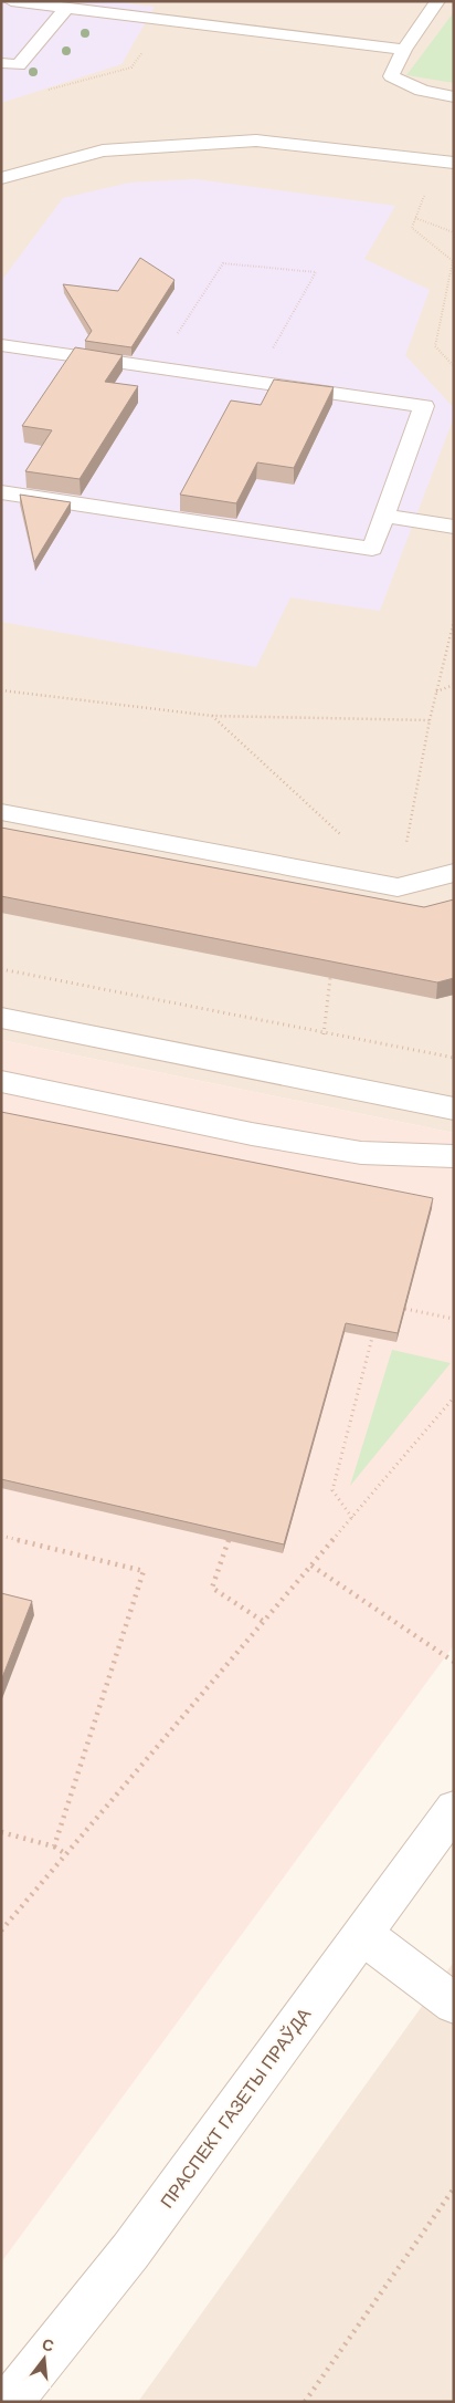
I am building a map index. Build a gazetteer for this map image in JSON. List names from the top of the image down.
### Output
{
  "streets": {
    "street": ["ПРАСПЕКТ ГАЗЕТЫ ПРАЎДА"]
  },
  "north": "top"
}
